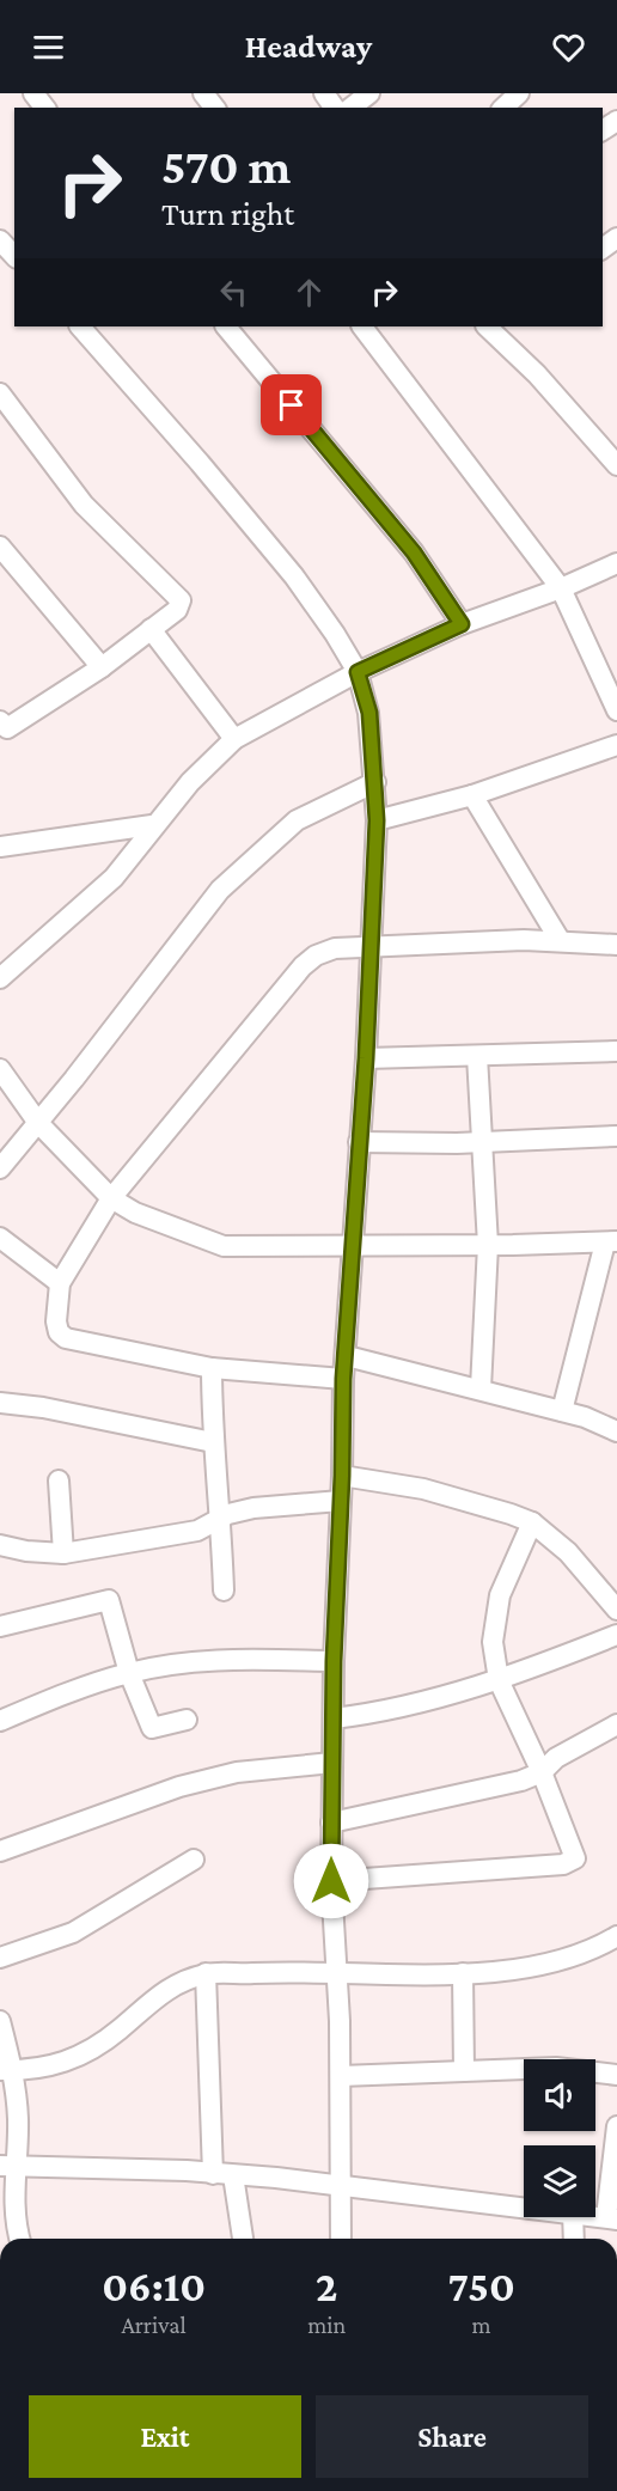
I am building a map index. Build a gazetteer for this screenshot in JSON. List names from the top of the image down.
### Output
{
  "page": {
    "header": "Headway",
    "turn": ["570 m", "Turn right"],
    "eta": [
      "06:10",
      "Arrival",
      "2",
      "min",
      "750",
      "m"
    ],
    "buttons": ["Exit", "Share"]
  }
}
